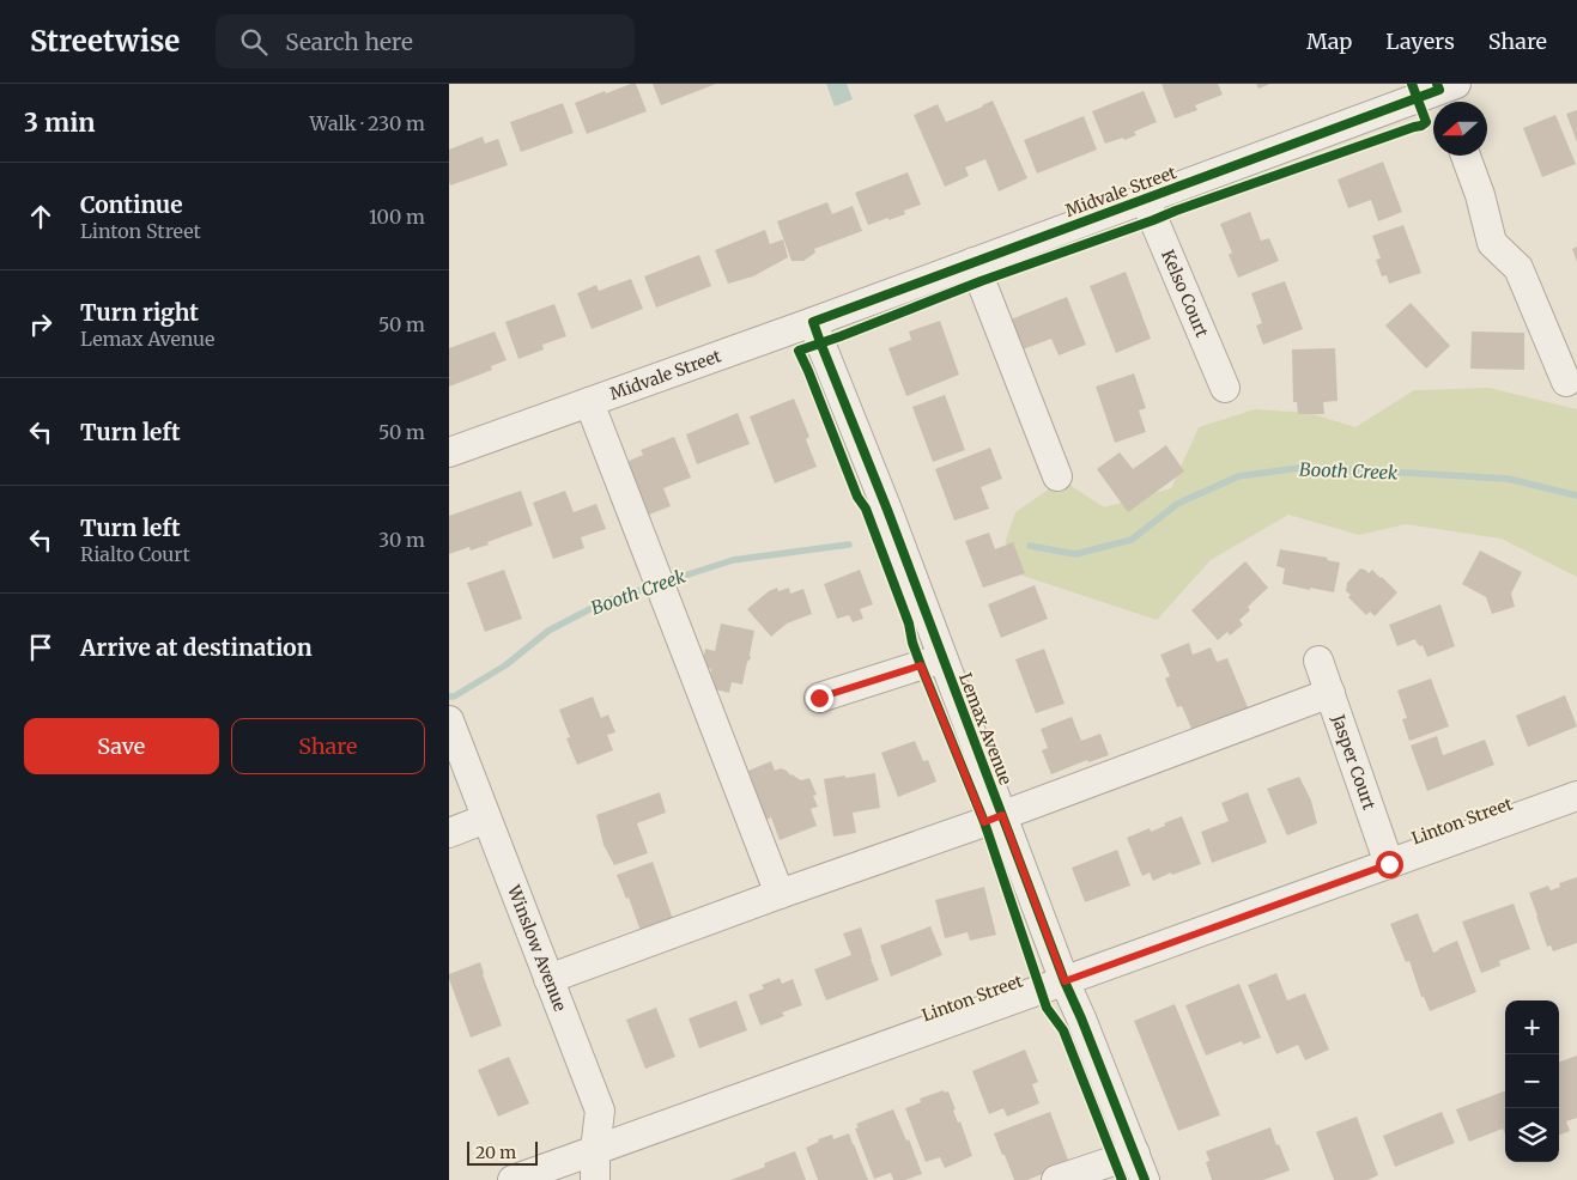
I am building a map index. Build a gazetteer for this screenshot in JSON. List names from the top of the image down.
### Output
{
  "streets": {
    "street": [
      "Midvale Street",
      "Kelso Court",
      "Lemax Avenue",
      "Jasper Court",
      "Linton Street",
      "Winslow Avenue"
    ]
  },
  "crossings": [
    ["Midvale Street", "Kelso Court"],
    ["Midvale Street", "Lemax Avenue"],
    ["Lemax Avenue", "Linton Street"],
    ["Jasper Court", "Linton Street"],
    ["Linton Street", "Winslow Avenue"]
  ],
  "water": ["Booth Creek"],
  "scale_bar": "20 m",
  "north": "left",
  "page": {
    "header": "Streetwise",
    "search": "Search here",
    "nav": ["Map", "Layers", "Share"],
    "heading": ["3 min", "Walk · 230 m"],
    "list": [
      ["Continue", "Linton Street", "100 m"],
      ["Turn right", "Lemax Avenue", "50 m"],
      ["Turn left", "50 m"],
      ["Turn left", "Rialto Court", "30 m"],
      "Arrive at destination"
    ],
    "buttons": ["Save", "Share"],
    "map_buttons": ["+", "−"],
    "scale": "20 m"
  }
}
